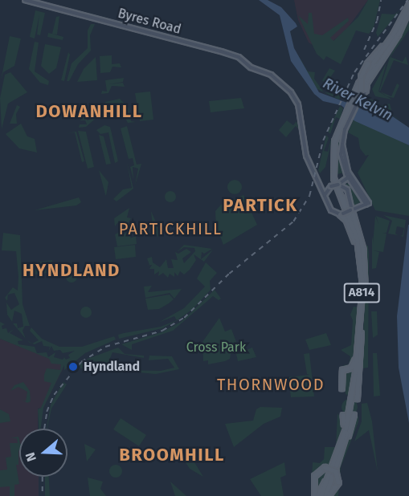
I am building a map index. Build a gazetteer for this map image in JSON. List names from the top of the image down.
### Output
{
  "streets": {
    "main road": ["Byres Road", "A814"]
  },
  "districts": [
    "DOWANHILL",
    "PARTICK",
    "PARTICKHILL",
    "HYNDLAND",
    "THORNWOOD",
    "BROOMHILL"
  ],
  "water": ["River Kelvin"],
  "parks": ["Cross Park"],
  "places": ["Hyndland"],
  "north": "left"
}
